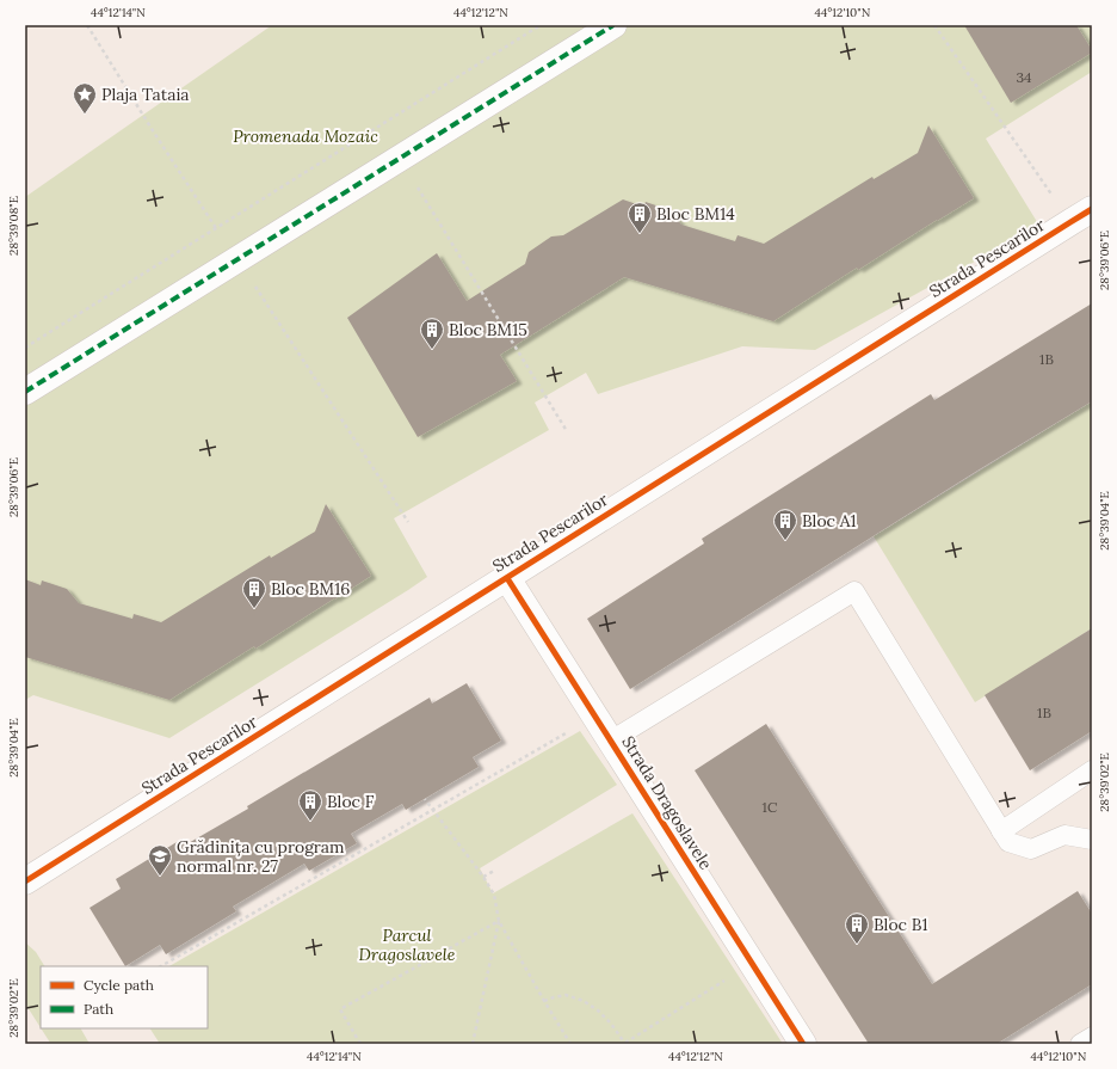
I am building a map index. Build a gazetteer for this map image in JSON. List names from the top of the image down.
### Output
{
  "streets": {
    "street": ["Strada Pescarilor", "Strada Dragoslavele"]
  },
  "crossings": [
    ["Strada Pescarilor", "Strada Dragoslavele"]
  ],
  "parks": ["Promenada Mozaic", "Parcul Dragoslavele"],
  "places": {
    "place": ["Plaja Tataia"],
    "building": [
      "Bloc BM14",
      "Bloc BM15",
      "Bloc A1",
      "Bloc BM16",
      "Bloc F",
      "Bloc B1"
    ],
    "school or university": ["Grădinița cu program normal nr. 27"]
  },
  "house_numbers": [
    "34",
    "1B",
    "1B",
    "1C"
  ],
  "legend": ["Cycle path", "Path"],
  "coordinates": [
    "44°12'14\"N",
    "44°12'12\"N",
    "44°12'10\"N",
    "28°39'08\"E",
    "28°39'06\"E",
    "28°39'04\"E",
    "28°39'02\"E"
  ]
}
